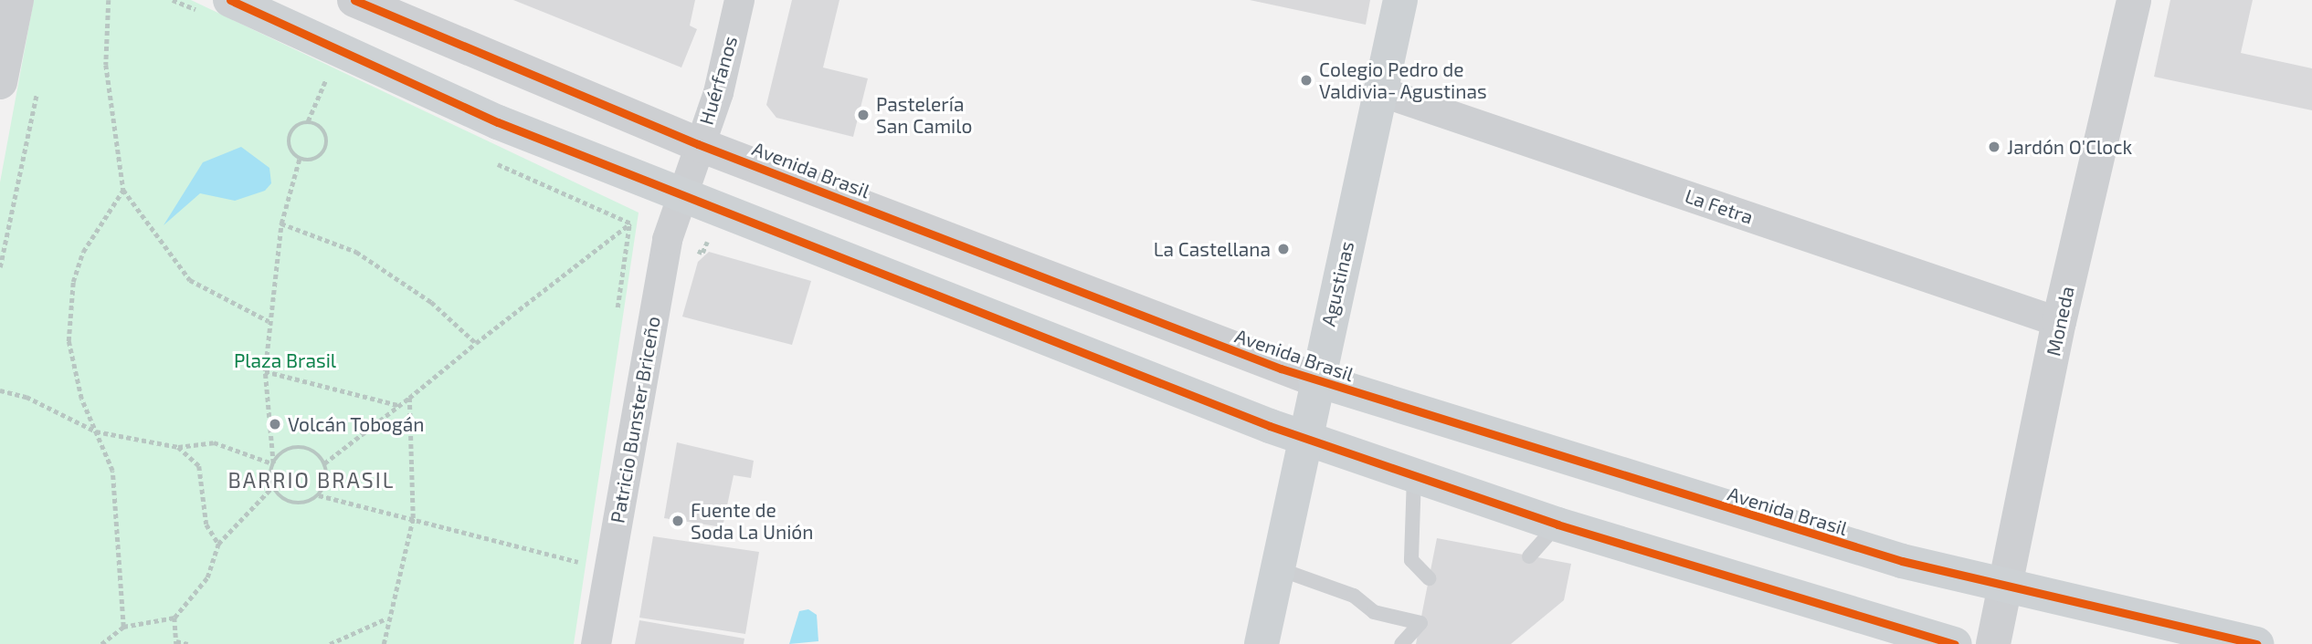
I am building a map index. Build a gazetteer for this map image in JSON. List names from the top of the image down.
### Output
{
  "streets": {
    "main road": ["Avenida Brasil", "Agustinas"],
    "street": [
      "Huérfanos",
      "La Fetra",
      "Moneda",
      "Patricio Bunster Briceño"
    ]
  },
  "crossings": [
    ["Huérfanos", "Avenida Brasil"],
    ["Huérfanos", "Patricio Bunster Briceño"],
    ["Avenida Brasil", "Agustinas"],
    ["Avenida Brasil", "Moneda"],
    ["La Fetra", "Agustinas"],
    ["La Fetra", "Moneda"]
  ],
  "districts": ["BARRIO BRASIL"],
  "parks": ["Plaza Brasil"],
  "places": [
    "Colegio Pedro de Valdivia- Agustinas",
    "Pastelería San Camilo",
    "Jardón O'Clock",
    "La Castellana",
    "Volcán Tobogán",
    "Fuente de Soda La Unión"
  ]
}
